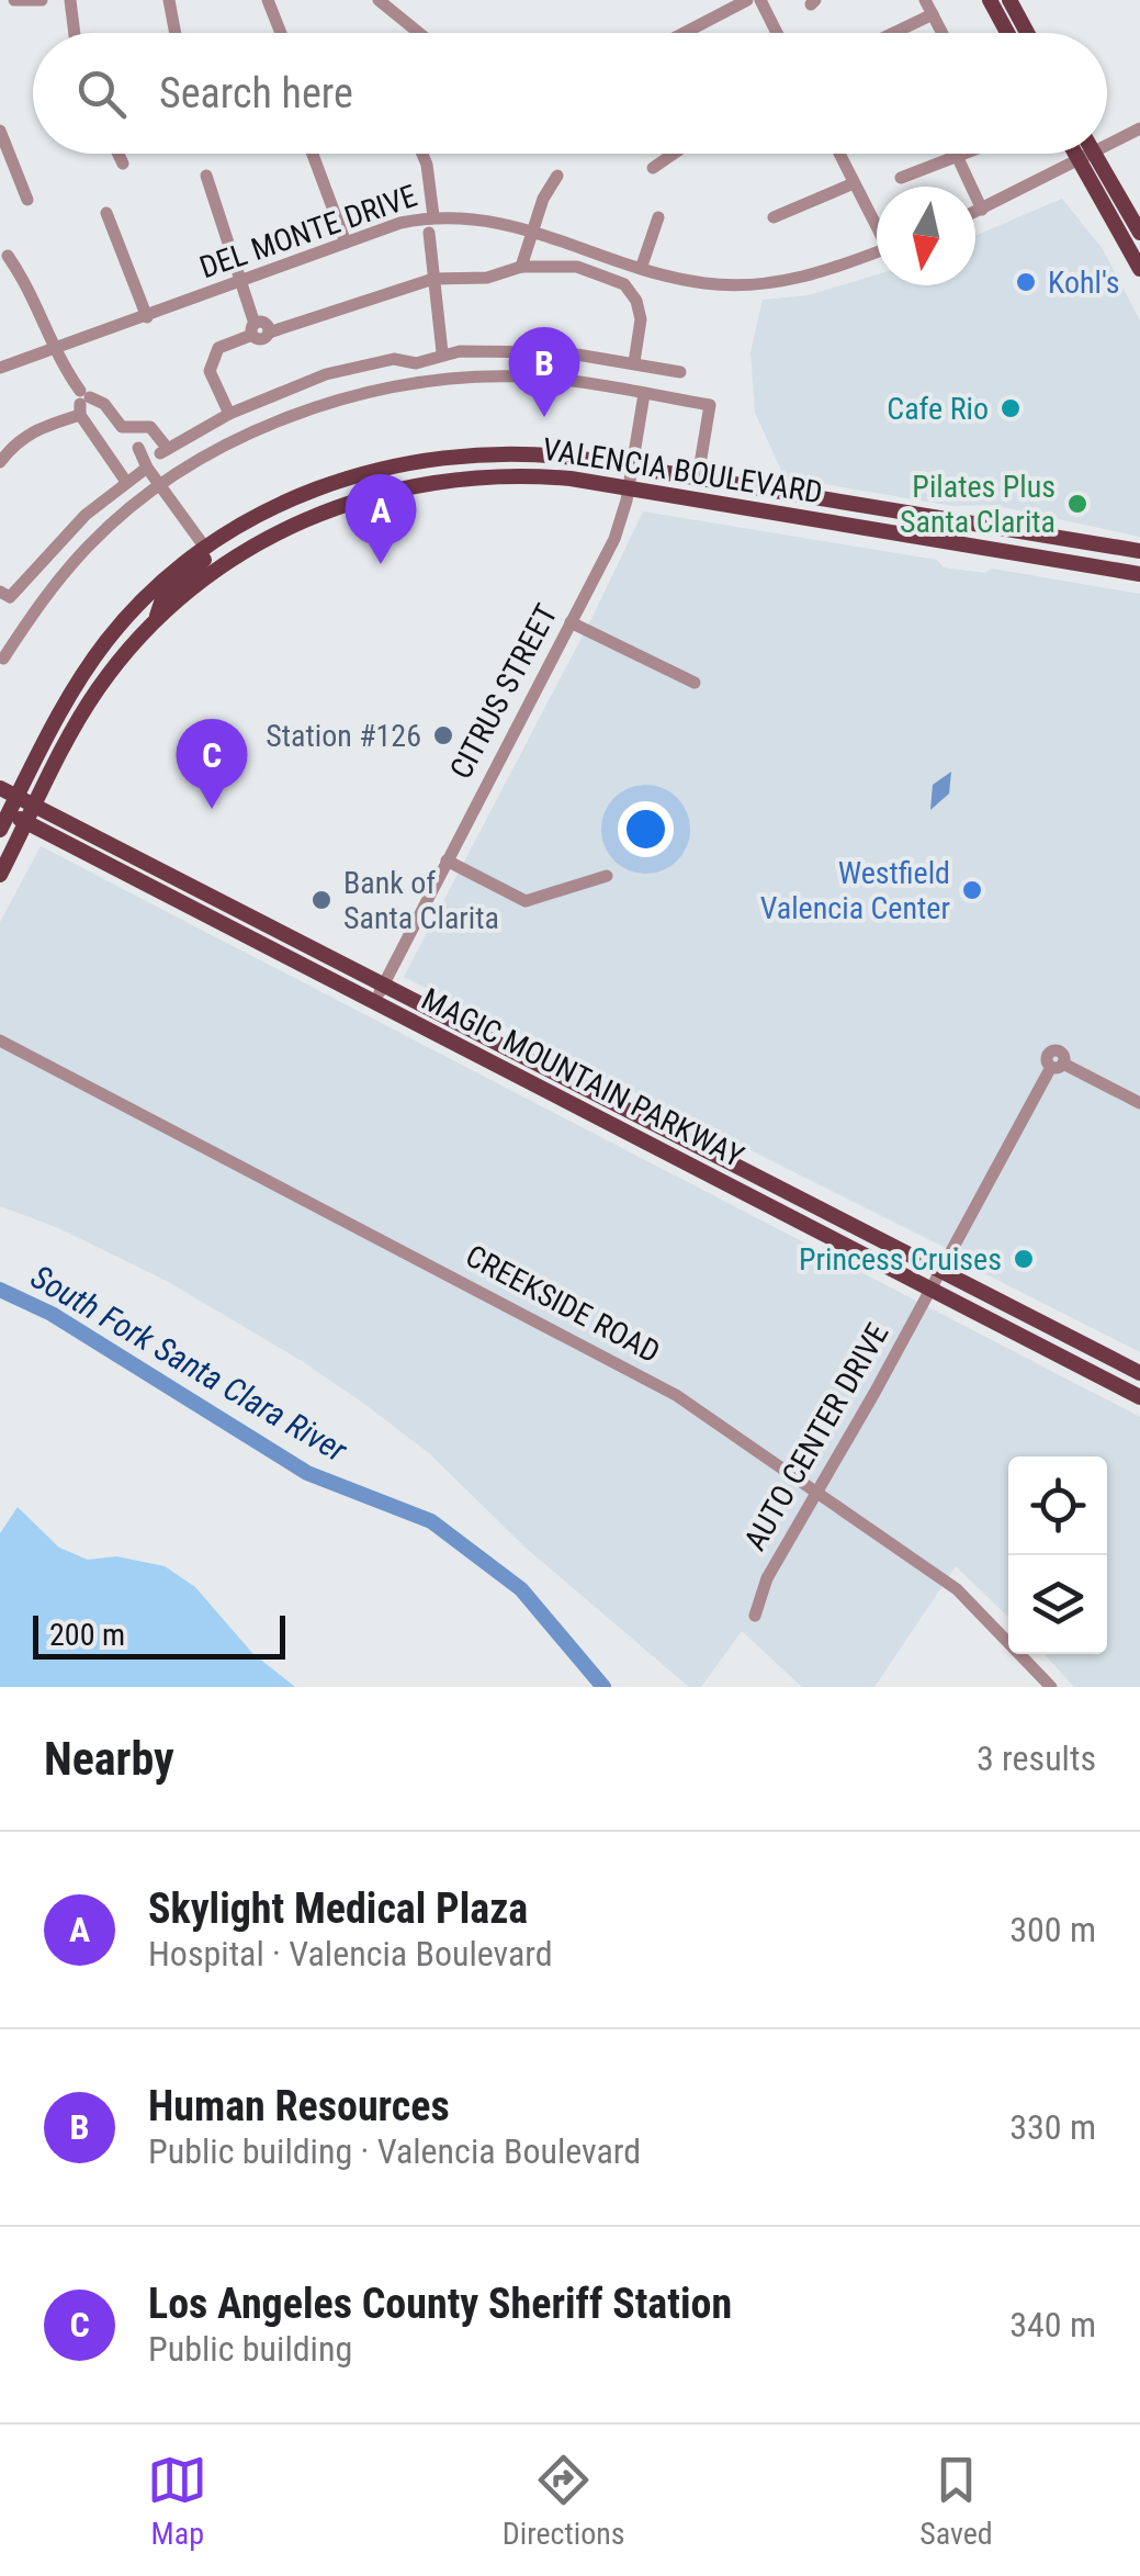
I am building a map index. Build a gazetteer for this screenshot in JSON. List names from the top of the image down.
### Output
{
  "streets": {
    "main road": ["VALENCIA BOULEVARD", "MAGIC MOUNTAIN PARKWAY"],
    "street": [
      "DEL MONTE DRIVE",
      "CITRUS STREET",
      "CREEKSIDE ROAD",
      "AUTO CENTER DRIVE"
    ]
  },
  "crossings": [
    ["VALENCIA BOULEVARD", "CITRUS STREET"],
    ["VALENCIA BOULEVARD", "MAGIC MOUNTAIN PARKWAY"],
    ["CITRUS STREET", "MAGIC MOUNTAIN PARKWAY"],
    ["MAGIC MOUNTAIN PARKWAY", "AUTO CENTER DRIVE"],
    ["CREEKSIDE ROAD", "AUTO CENTER DRIVE"]
  ],
  "water": ["South Fork Santa Clara River"],
  "places": [
    "Kohl's",
    "Cafe Rio",
    "Pilates Plus Santa Clarita",
    "Station #126",
    "Westfield Valencia Center",
    "Bank of Santa Clarita",
    "Princess Cruises"
  ],
  "scale_bar": "200 m",
  "north": "bottom",
  "page": {
    "search": "Search here",
    "pins": ["B", "A", "C"],
    "scale": "200 m",
    "heading": ["Nearby", "3 results"],
    "list": [
      {
        "mark": "A",
        "name": "Skylight Medical Plaza",
        "note": "Hospital · Valencia Boulevard",
        "value": "300 m"
      },
      {
        "mark": "B",
        "name": "Human Resources",
        "note": "Public building · Valencia Boulevard",
        "value": "330 m"
      },
      {
        "mark": "C",
        "name": "Los Angeles County Sheriff Station",
        "note": "Public building",
        "value": "340 m"
      }
    ],
    "nav": ["Map", "Directions", "Saved"]
  }
}
